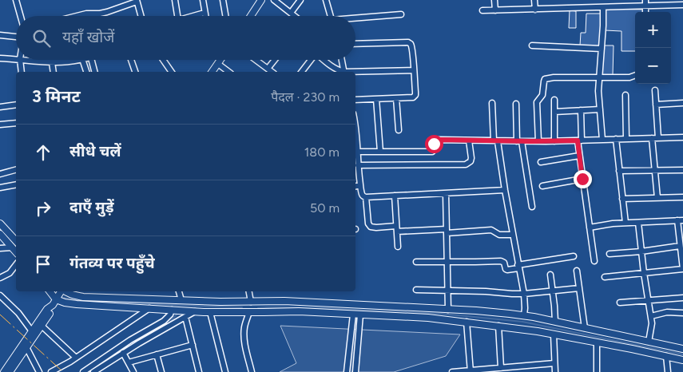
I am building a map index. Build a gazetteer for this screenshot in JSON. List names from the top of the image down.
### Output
{
  "page": {
    "map_buttons": ["+", "−"],
    "search": "यहाँ खोजें",
    "heading": ["3 मिनट", "पैदल · 230 m"],
    "list": [
      ["सीधे चलें", "180 m"],
      ["दाएँ मुड़ें", "50 m"],
      "गंतव्य पर पहुँचे"
    ]
  }
}
